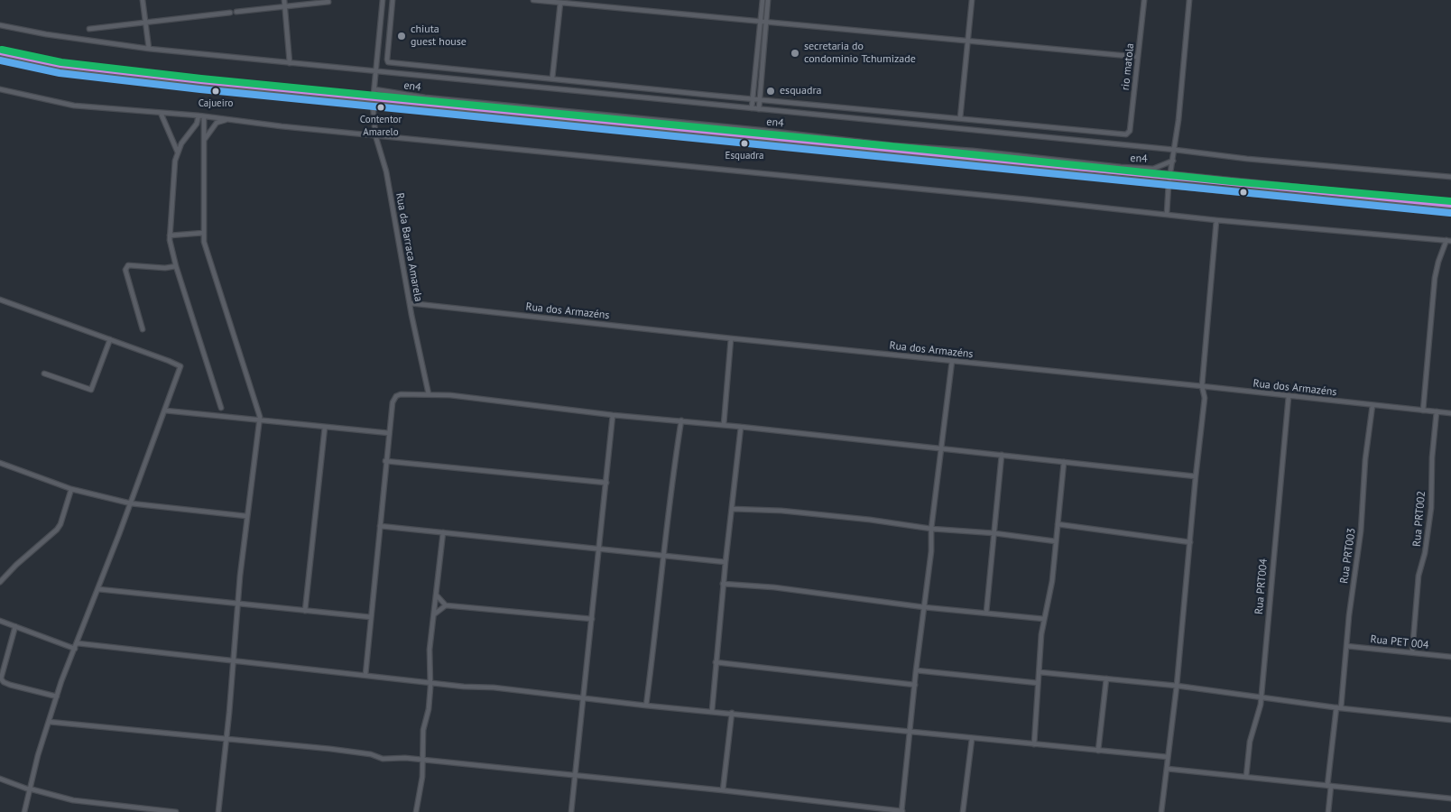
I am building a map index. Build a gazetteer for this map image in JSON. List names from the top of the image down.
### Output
{
  "streets": {
    "street": [
      "rio matola",
      "en4",
      "Rua da Barraca Amarela",
      "Rua dos Armazéns",
      "Rua PRT002",
      "Rua PRT003",
      "Rua PRT004",
      "Rua PET 004"
    ]
  },
  "crossings": [
    ["en4", "Rua da Barraca Amarela"],
    ["Rua da Barraca Amarela", "Rua dos Armazéns"],
    ["Rua dos Armazéns", "Rua PRT002"],
    ["Rua dos Armazéns", "Rua PRT003"],
    ["Rua dos Armazéns", "Rua PRT004"],
    ["Rua PRT002", "Rua PET 004"],
    ["Rua PRT003", "Rua PET 004"]
  ],
  "places": [
    "chiuta guest house",
    "secretaria do condominio Tchumizade",
    "Cajueiro",
    "esquadra",
    "Contentor Amarelo",
    "Esquadra"
  ]
}
